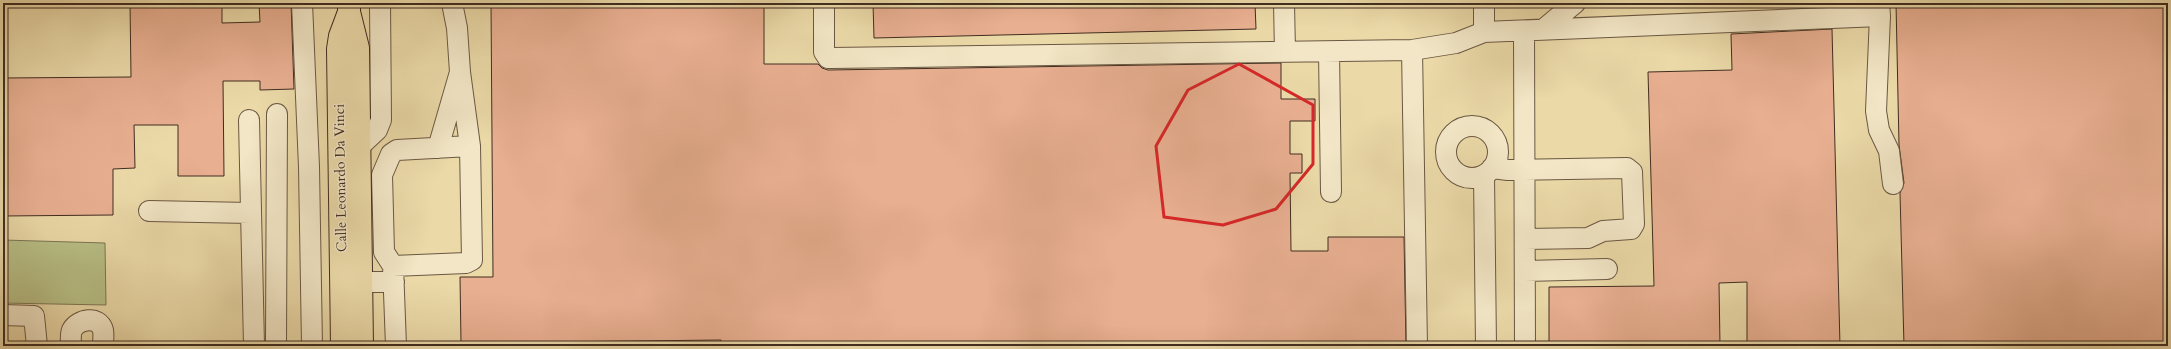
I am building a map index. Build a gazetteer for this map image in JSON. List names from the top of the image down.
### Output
{
  "streets": {
    "main road": ["Calle Leonardo Da Vinci"]
  }
}
